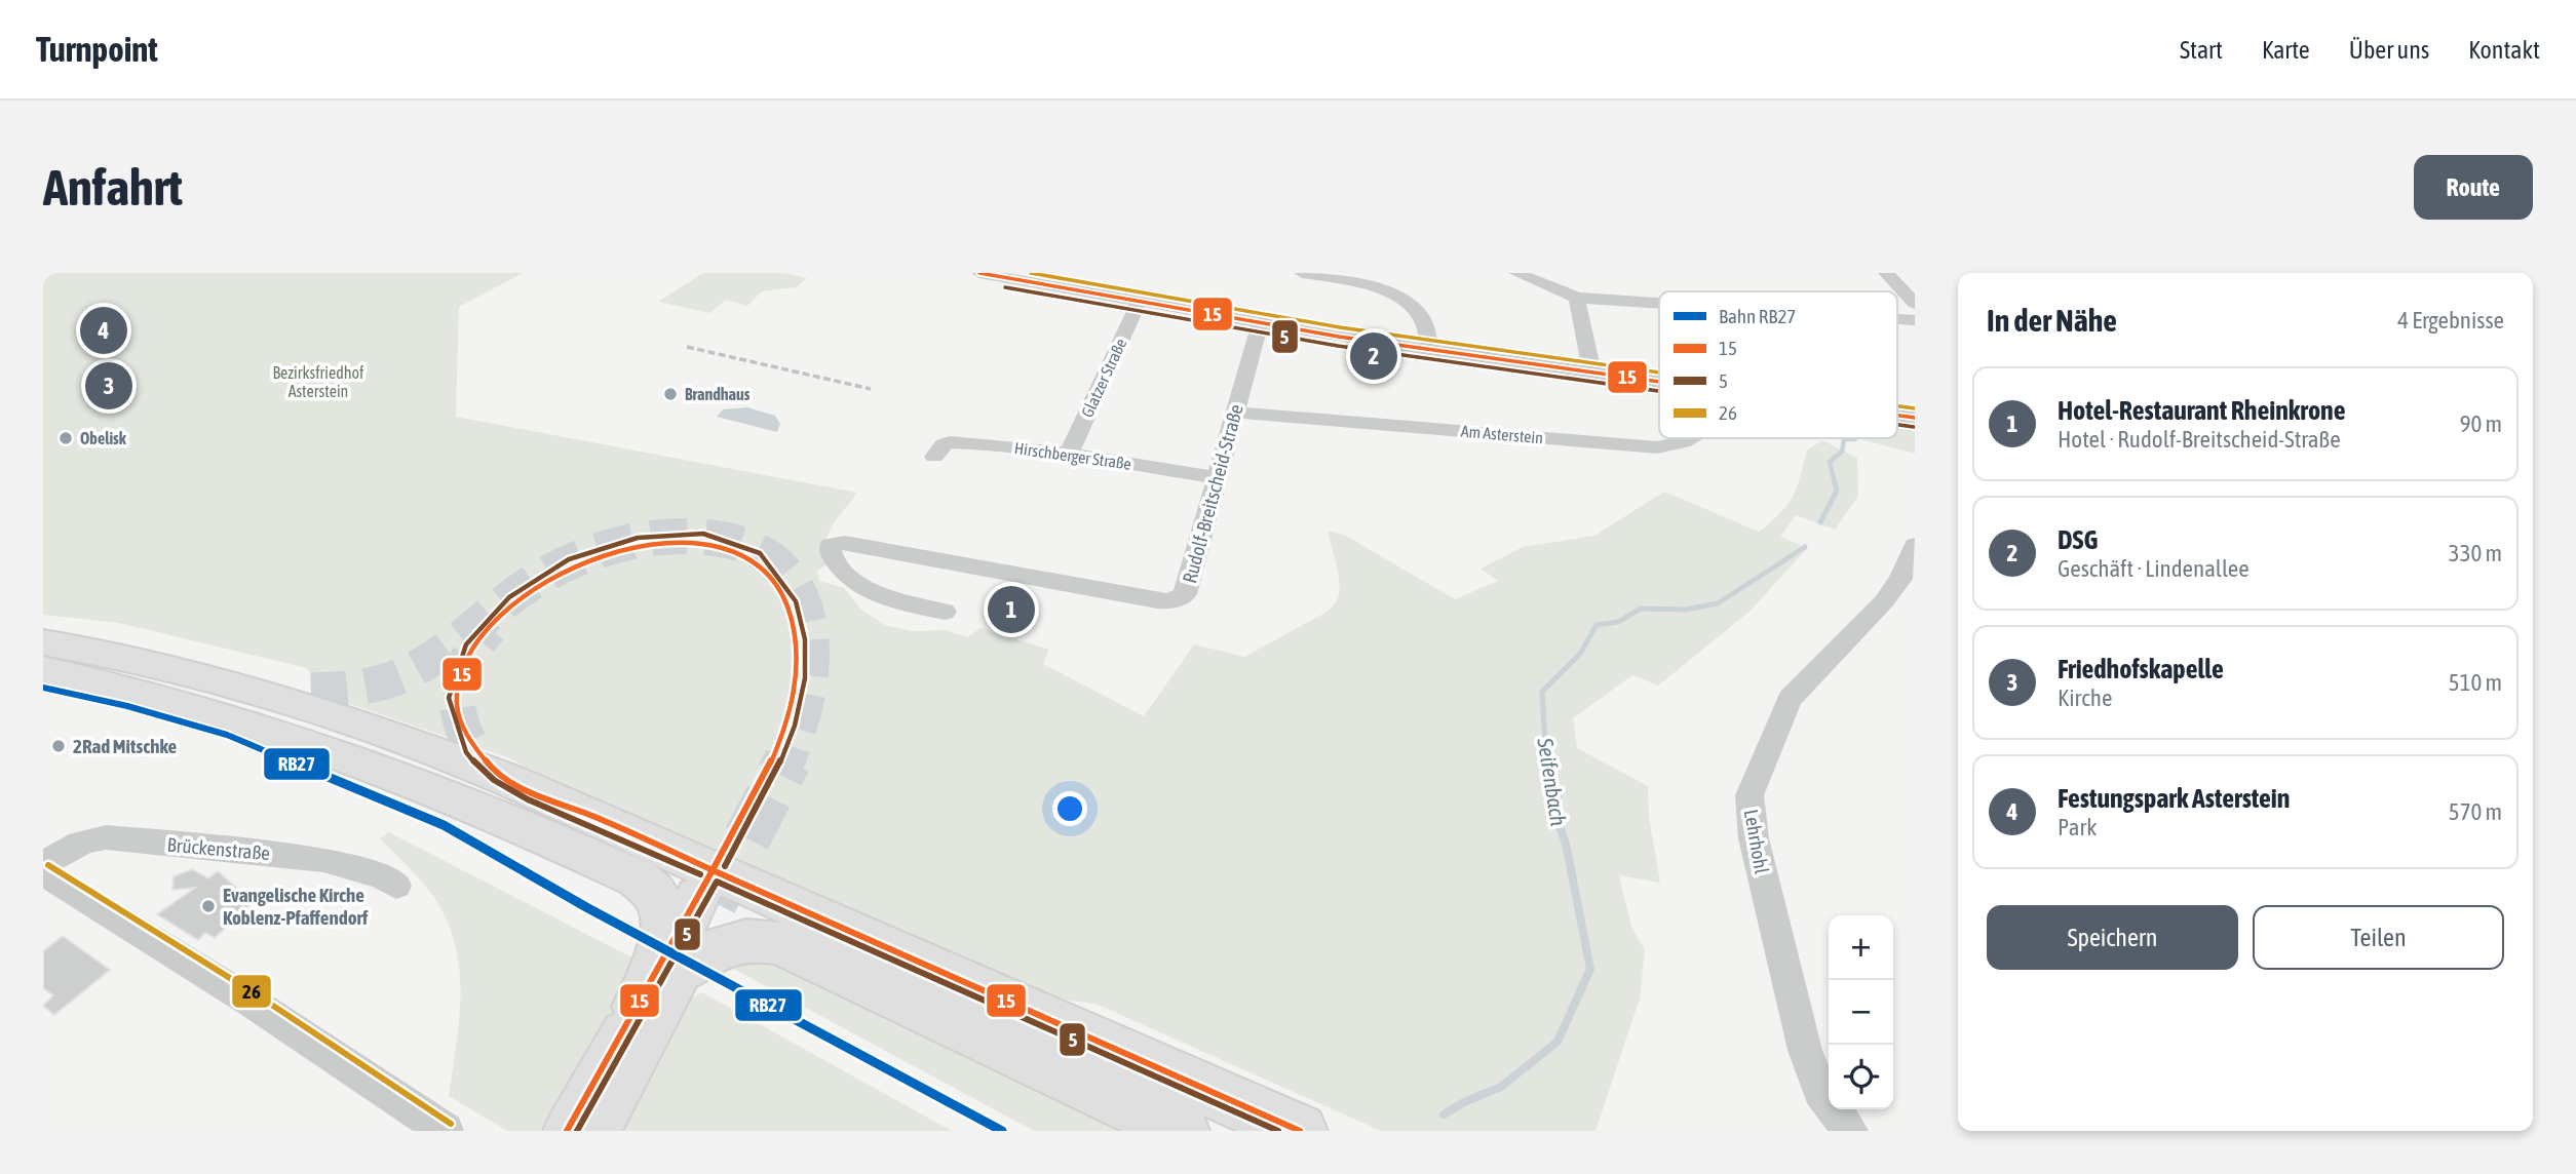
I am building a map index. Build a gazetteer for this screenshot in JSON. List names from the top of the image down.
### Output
{
  "streets": {
    "street": [
      "Glatzer Straße",
      "Am Asterstein",
      "Hirschberger Straße",
      "Rudolf-Breitscheid-Straße",
      "Lehrhohl",
      "Brückenstraße"
    ]
  },
  "crossings": [
    ["Glatzer Straße", "Hirschberger Straße"],
    ["Am Asterstein", "Rudolf-Breitscheid-Straße"],
    ["Hirschberger Straße", "Rudolf-Breitscheid-Straße"]
  ],
  "water": ["Seifenbach"],
  "parks": ["Bezirksfriedhof Asterstein"],
  "places": [
    "Brandhaus",
    "Obelisk",
    "2Rad Mitschke",
    "Evangelische Kirche Koblenz-Pfaffendorf"
  ],
  "lines": [
    "transit line 15",
    "transit line 26",
    "transit line 5",
    "rail line RB27"
  ],
  "legend": [
    "Bahn RB27",
    "15",
    "5",
    "26"
  ],
  "page": {
    "header": "Turnpoint",
    "nav": [
      "Start",
      "Karte",
      "Über uns",
      "Kontakt"
    ],
    "buttons": [
      "Route",
      ["Speichern", "Teilen"]
    ],
    "title": "Anfahrt",
    "heading": ["In der Nähe", "4 Ergebnisse"],
    "pins": [
      "4",
      "2",
      "3",
      "1"
    ],
    "list": [
      {
        "mark": "1",
        "name": "Hotel-Restaurant Rheinkrone",
        "note": "Hotel · Rudolf-Breitscheid-Straße",
        "value": "90 m"
      },
      {
        "mark": "2",
        "name": "DSG",
        "note": "Geschäft · Lindenallee",
        "value": "330 m"
      },
      {
        "mark": "3",
        "name": "Friedhofskapelle",
        "note": "Kirche",
        "value": "510 m"
      },
      {
        "mark": "4",
        "name": "Festungspark Asterstein",
        "note": "Park",
        "value": "570 m"
      }
    ],
    "map_buttons": ["+", "−"]
  }
}
